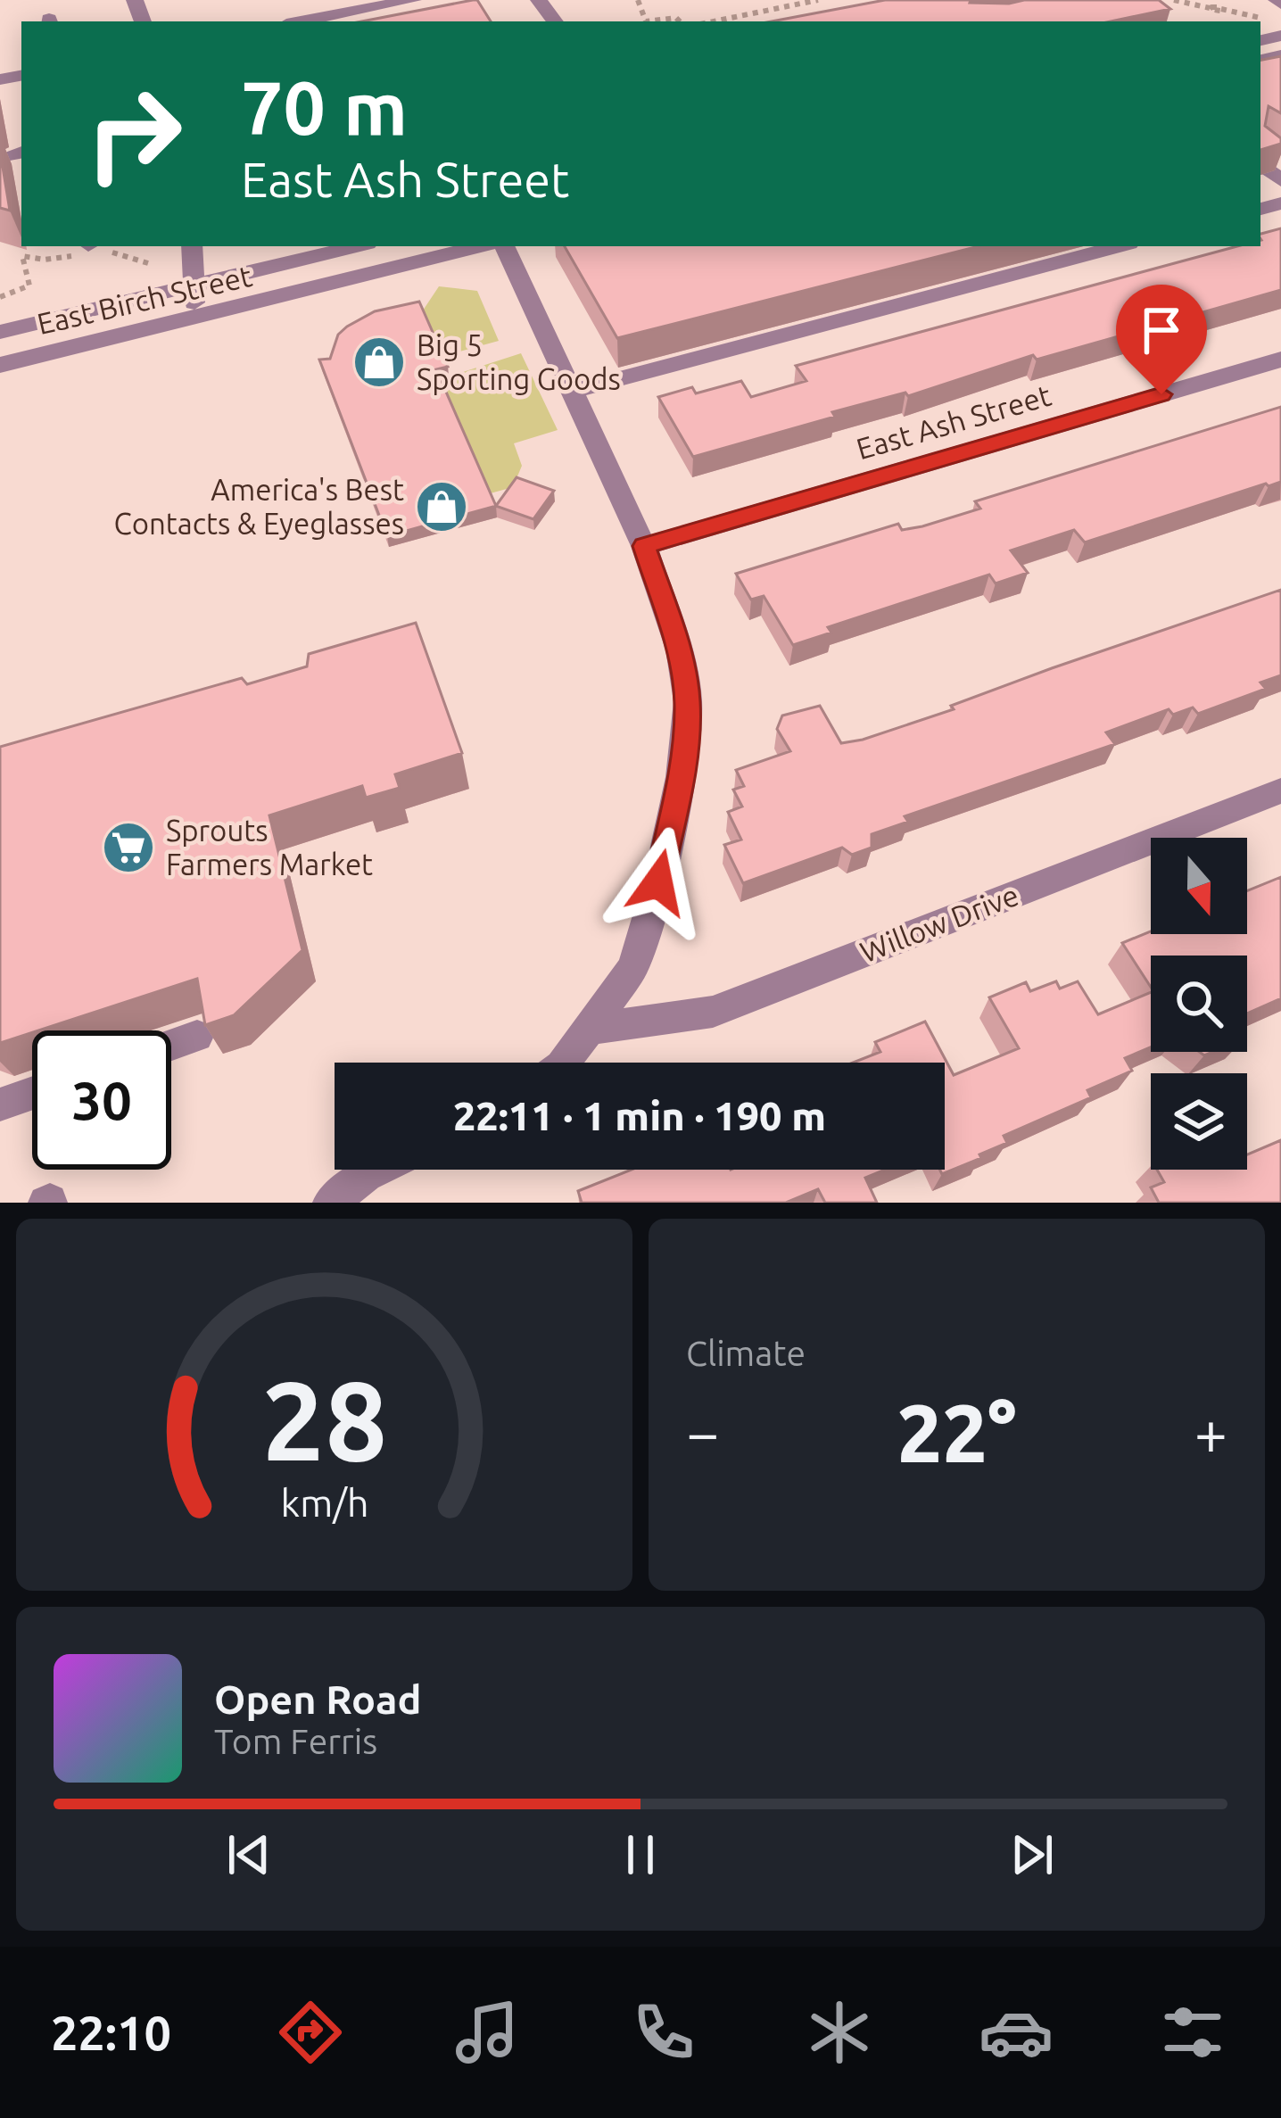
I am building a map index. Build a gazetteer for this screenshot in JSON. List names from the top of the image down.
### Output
{
  "streets": {
    "street": ["East Birch Street", "East Ash Street", "Willow Drive"]
  },
  "places": {
    "shop": ["Big 5 Sporting Goods", "America's Best Contacts & Eyeglasses"],
    "supermarket": ["Sprouts Farmers Market"]
  },
  "north": "bottom",
  "page": {
    "turn": ["70 m", "East Ash Street"],
    "limit": "30",
    "trip": "22:11 · 1 min · 190 m",
    "tile": "Climate",
    "heat": ["−", "22°", "+"],
    "song": ["Open Road", "Tom Ferris"],
    "tabs": "22:10",
    "gauge": ["28", "km/h"]
  }
}
